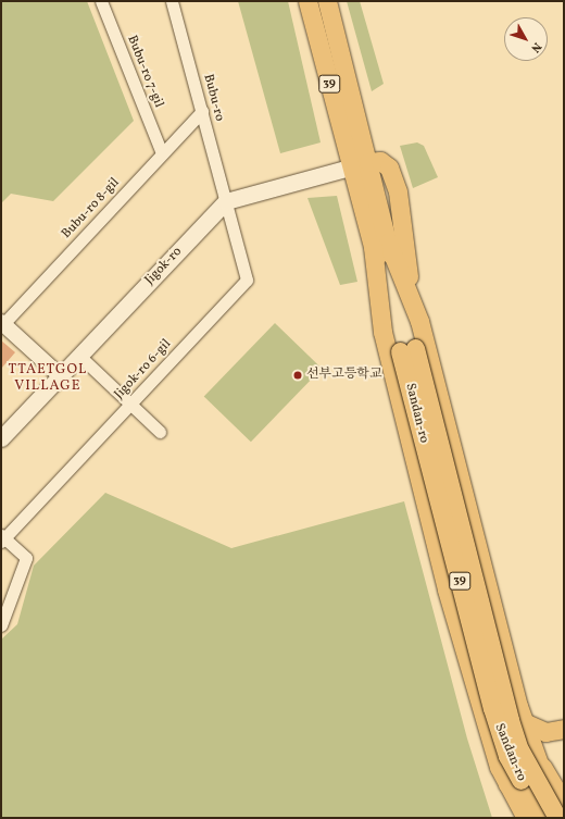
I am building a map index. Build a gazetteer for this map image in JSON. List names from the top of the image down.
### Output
{
  "streets": {
    "main road": ["39", "Jigok-ro", "Sandan-ro"],
    "street": [
      "Bubu-ro 7-gil",
      "Bubu-ro",
      "Bubu-ro 8-gil",
      "Jigok-ro 6-gil"
    ]
  },
  "crossings": [
    ["Bubu-ro 7-gil", "Bubu-ro 8-gil"],
    ["Bubu-ro", "Bubu-ro 8-gil"],
    ["Bubu-ro", "Jigok-ro"],
    ["Bubu-ro", "Jigok-ro 6-gil"],
    ["Jigok-ro", "Jigok-ro 6-gil"]
  ],
  "districts": ["TTAETGOL VILLAGE"],
  "places": ["선부고등학교"],
  "north": "bottom right"
}
